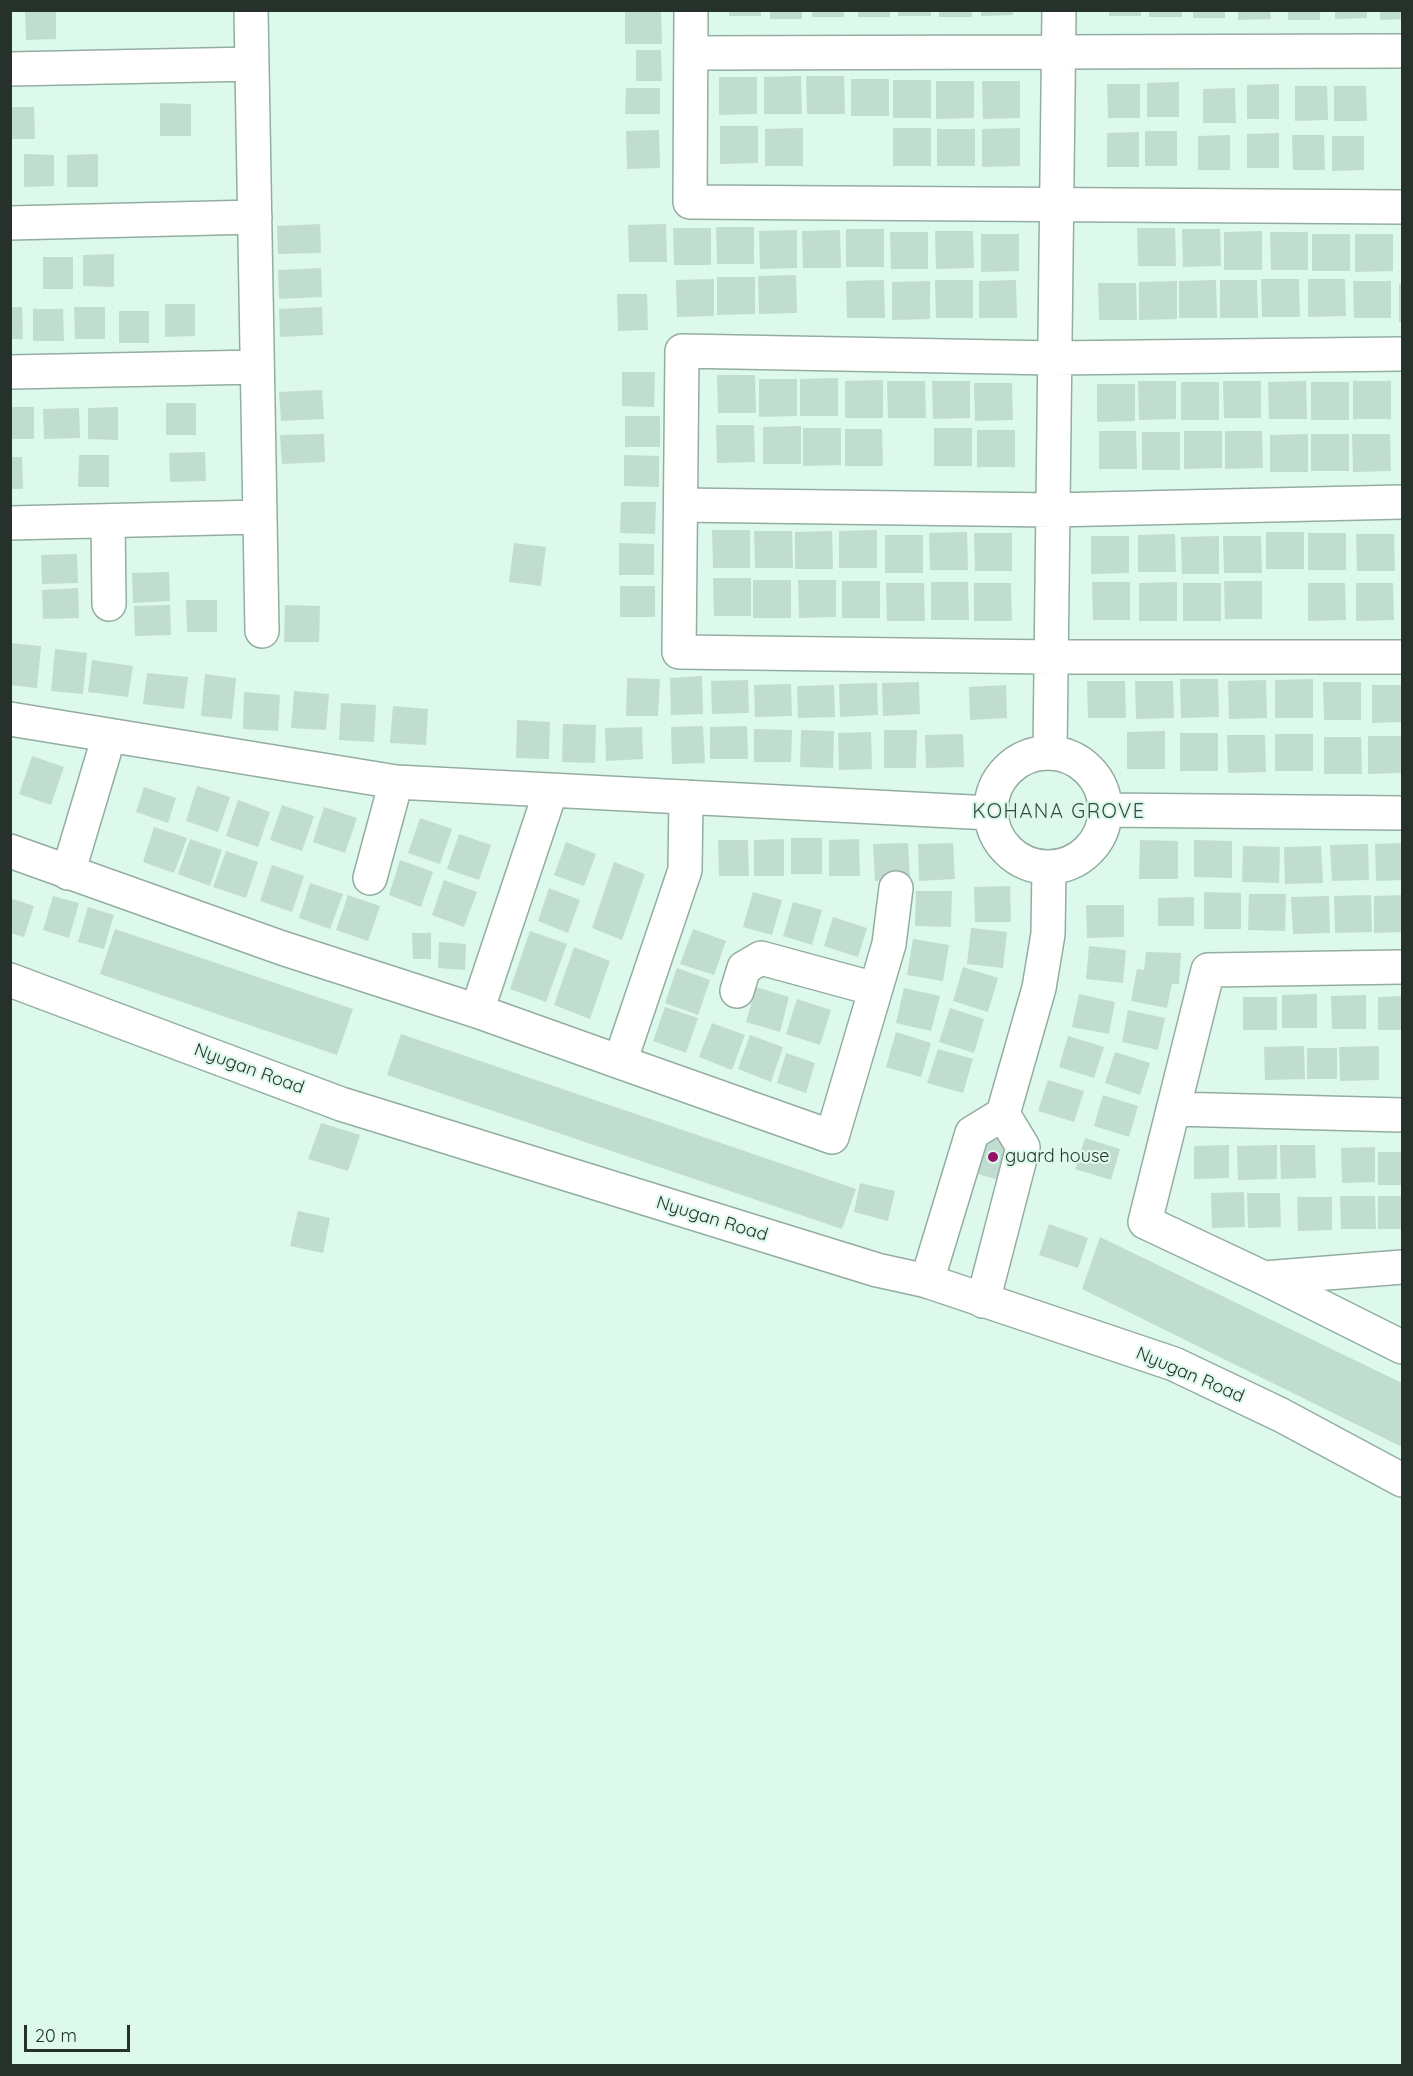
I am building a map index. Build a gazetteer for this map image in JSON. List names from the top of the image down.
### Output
{
  "streets": {
    "street": ["Nyugan Road"]
  },
  "districts": ["KOHANA GROVE"],
  "places": ["guard house"],
  "scale_bar": "20 m"
}
